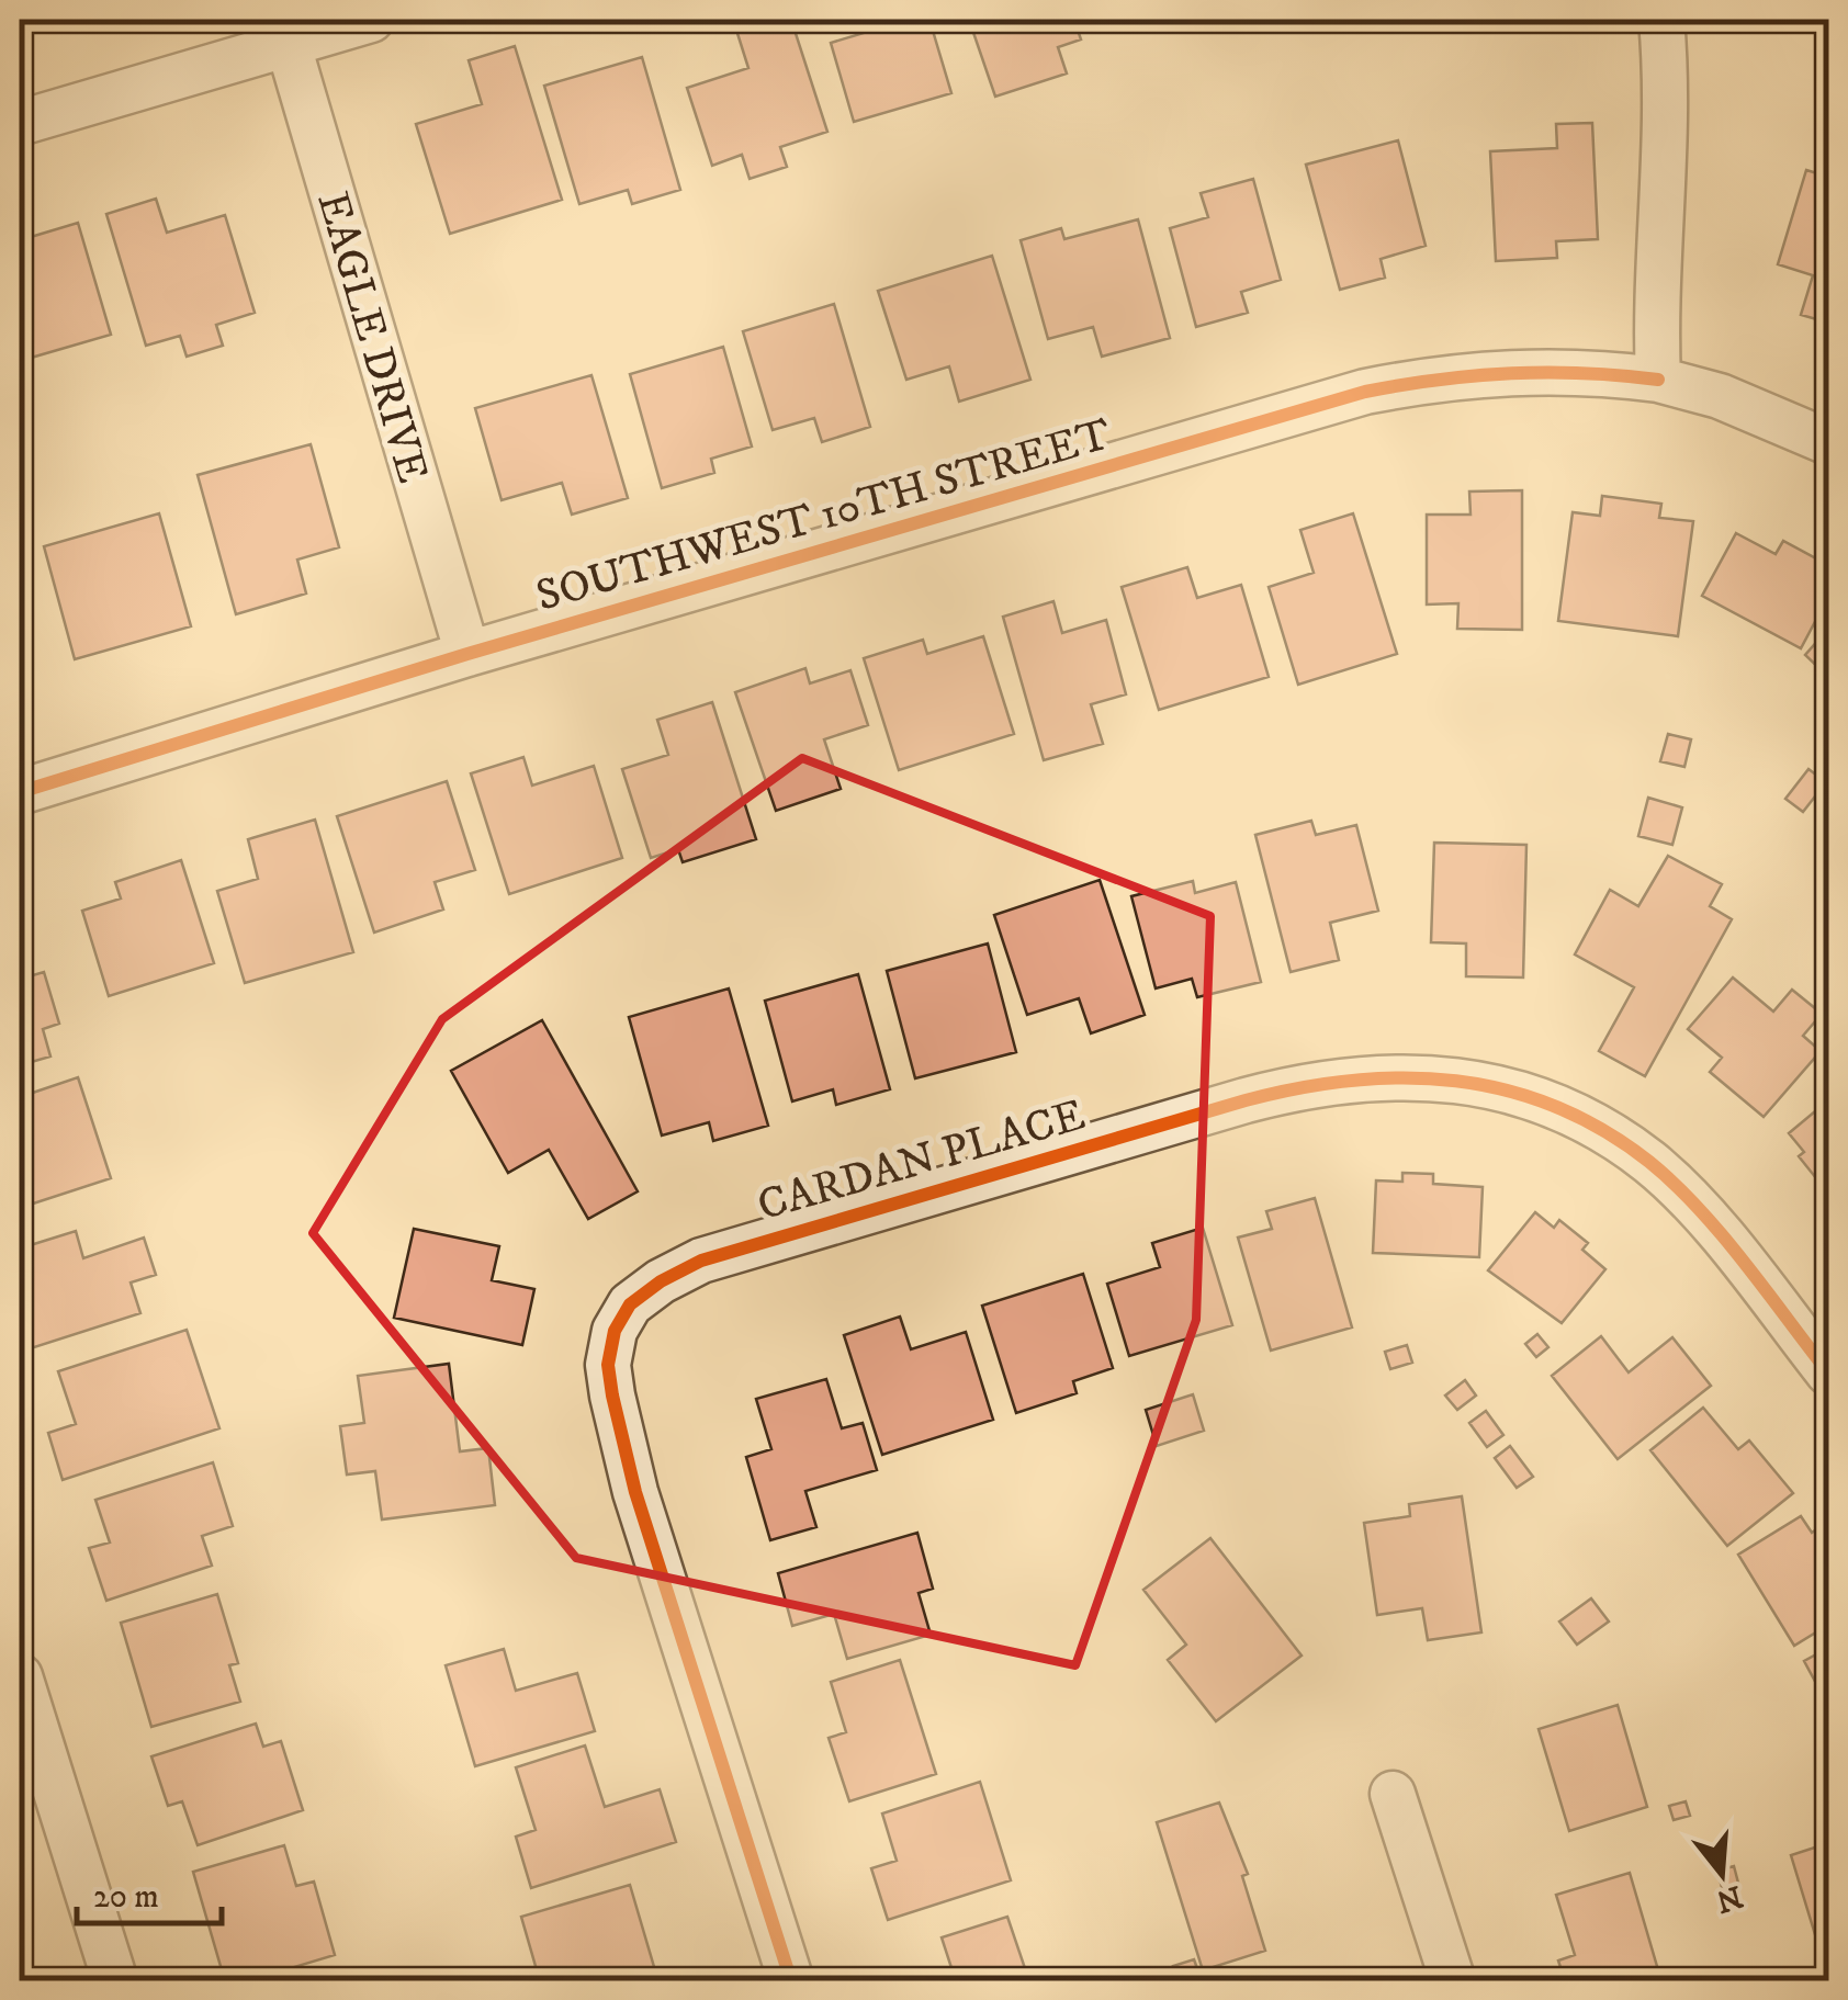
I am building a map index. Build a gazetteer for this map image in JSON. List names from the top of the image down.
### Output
{
  "streets": {
    "street": ["EAGLE DRIVE", "SOUTHWEST 10TH STREET", "CARDAN PLACE"]
  },
  "crossings": [
    ["EAGLE DRIVE", "SOUTHWEST 10TH STREET"]
  ],
  "scale_bar": "20 m",
  "north": "bottom"
}
